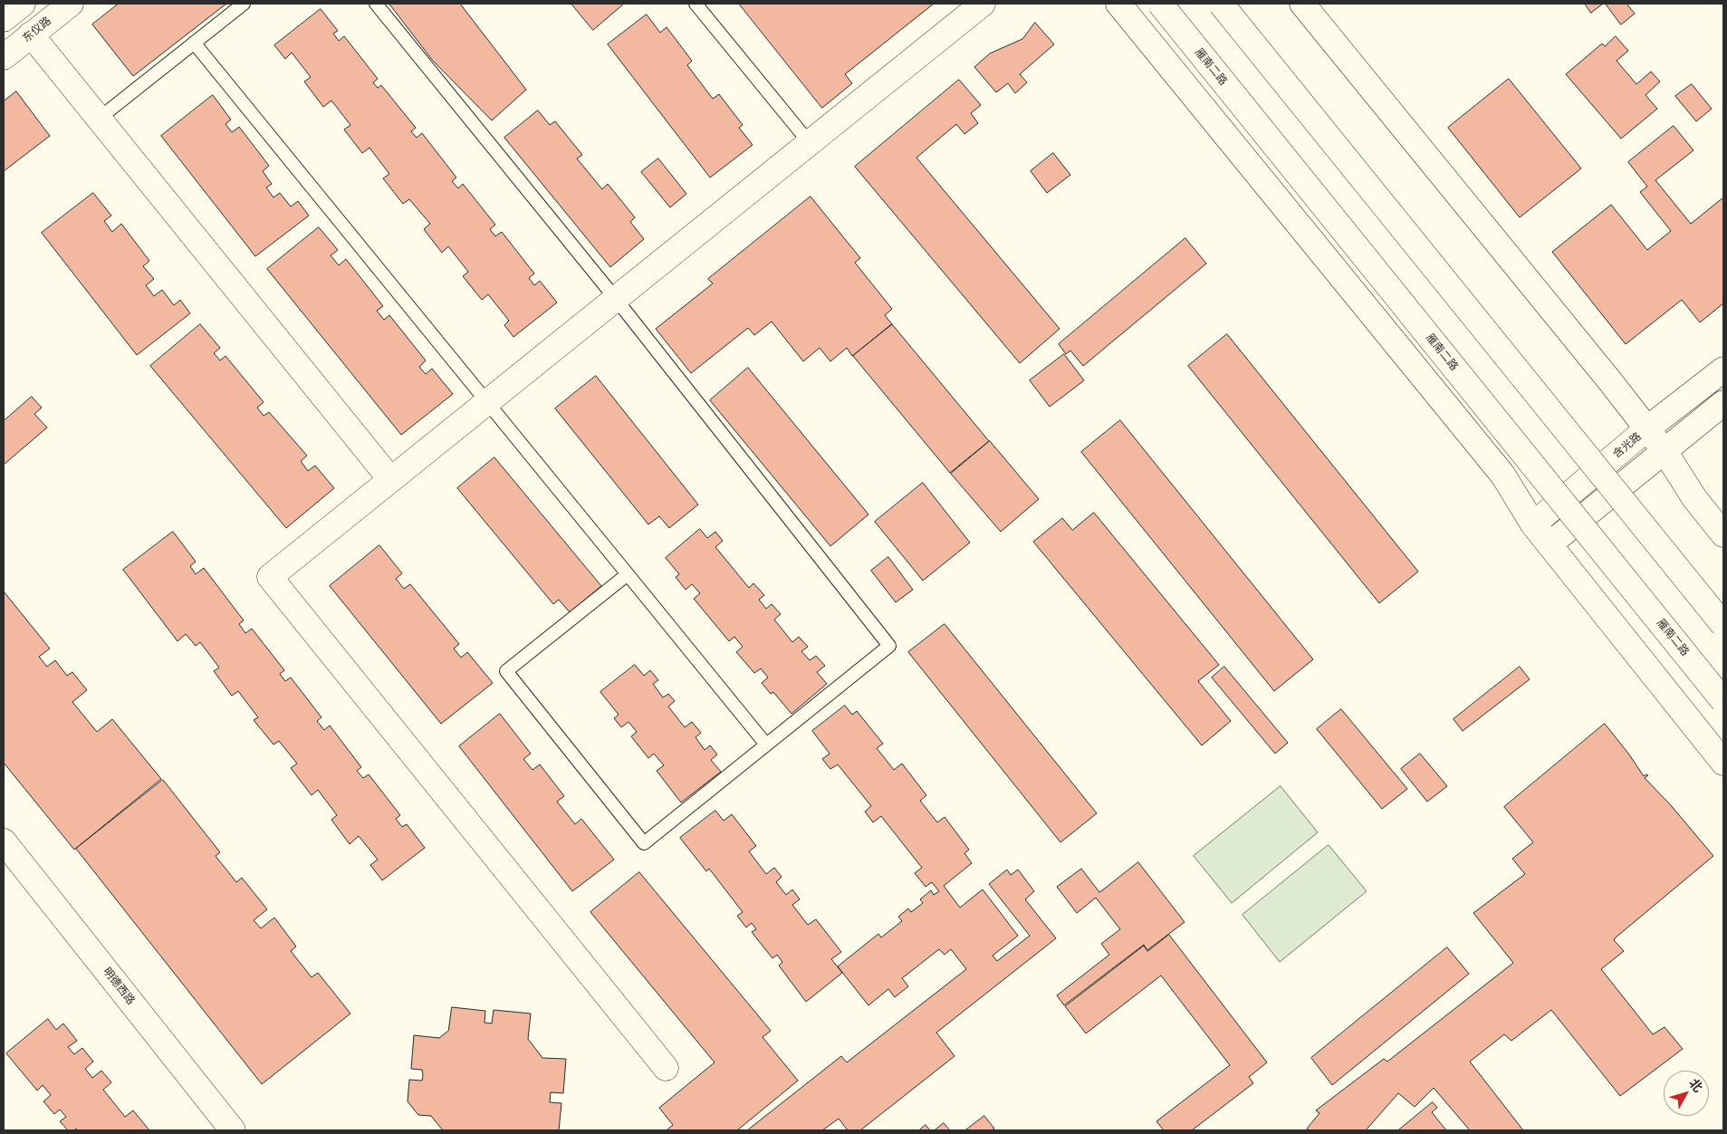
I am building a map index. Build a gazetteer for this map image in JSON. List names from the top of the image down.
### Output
{
  "streets": {
    "main road": [
      "东仪路",
      "雁南二路",
      "含光路",
      "明德西路"
    ]
  },
  "north": "top right"
}
